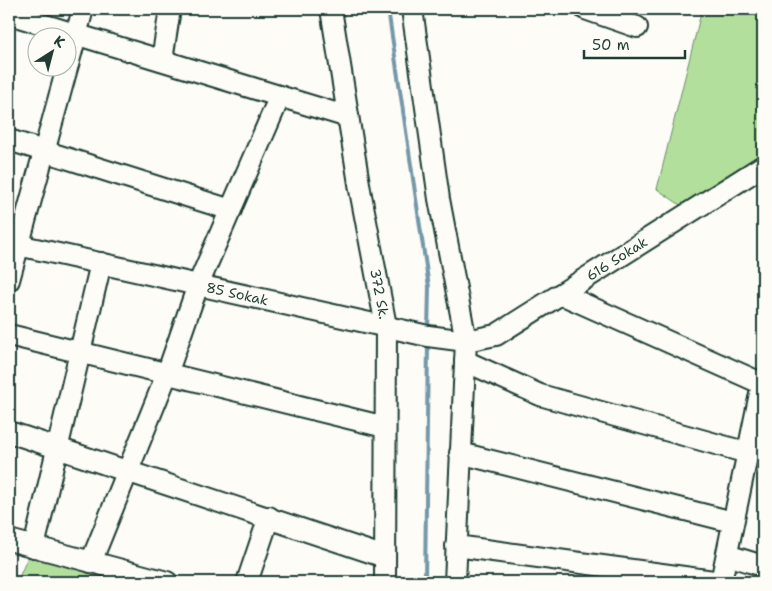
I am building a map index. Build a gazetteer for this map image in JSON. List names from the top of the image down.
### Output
{
  "streets": {
    "street": ["616 Sokak", "85 Sokak", "372 Sk."]
  },
  "crossings": [
    ["616 Sokak", "85 Sokak"],
    ["85 Sokak", "372 Sk."]
  ],
  "scale_bar": "50 m",
  "north": "top right"
}
